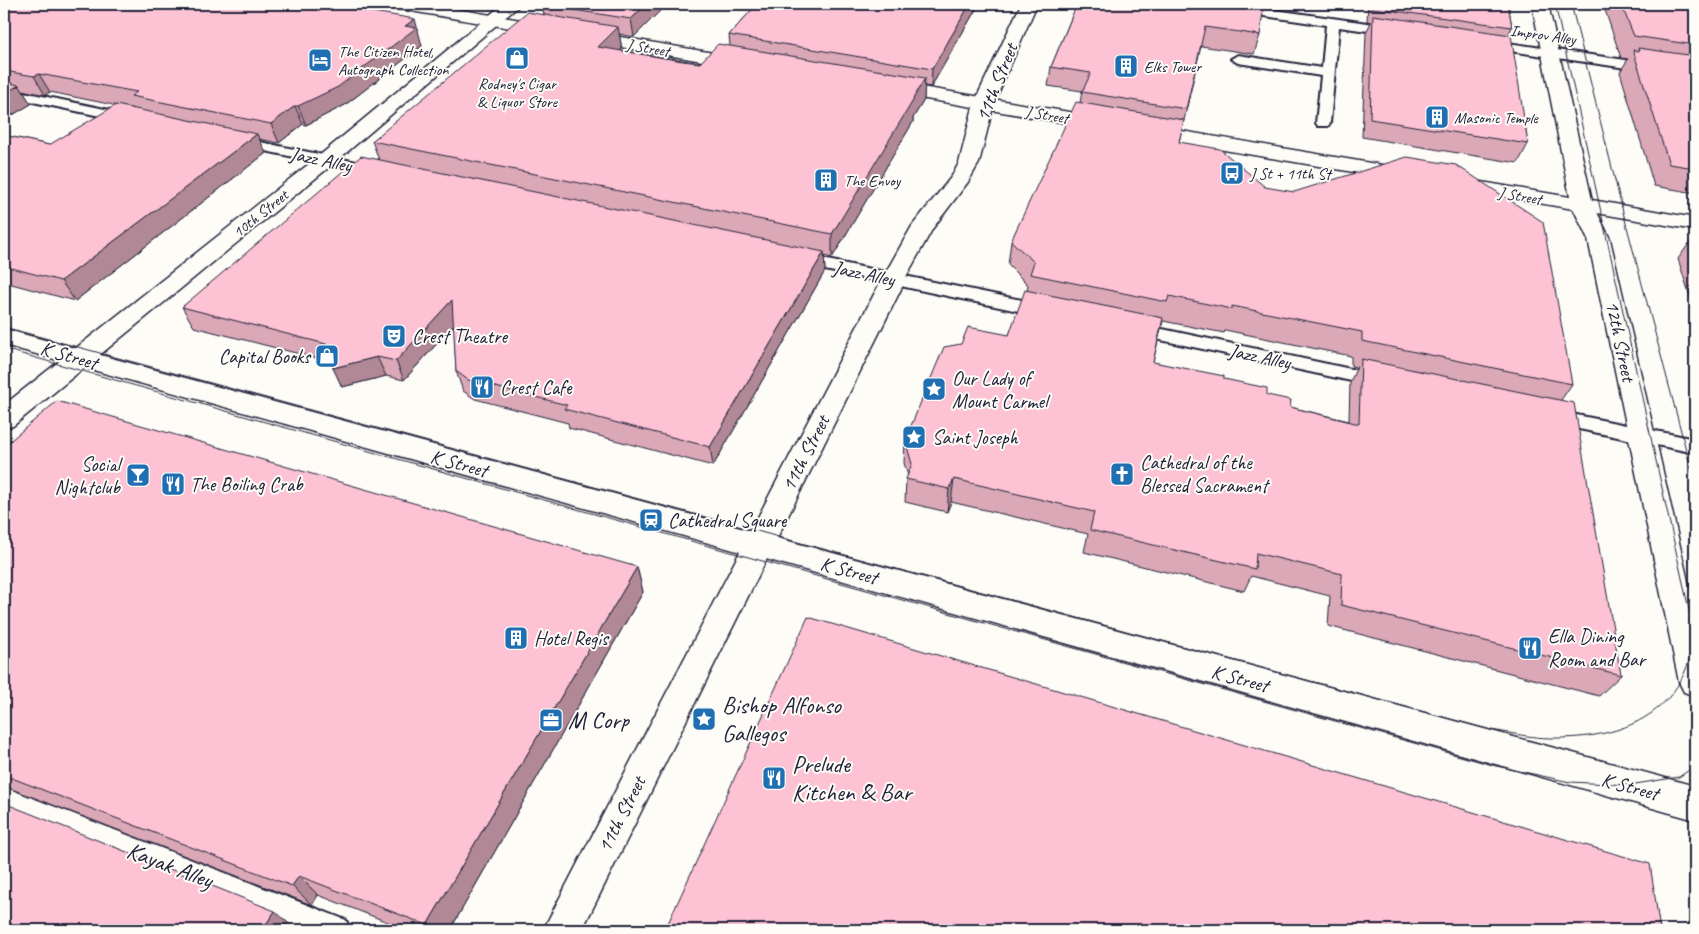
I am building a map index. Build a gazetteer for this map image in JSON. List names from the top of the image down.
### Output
{
  "streets": {
    "street": [
      "J Street",
      "11th Street",
      "10th Street",
      "12th Street",
      "K Street"
    ],
    "lane": ["Improv Alley", "Jazz Alley", "Kayak Alley"]
  },
  "crossings": [
    ["Improv Alley", "12th Street"],
    ["J Street", "11th Street"],
    ["J Street", "10th Street"],
    ["J Street", "12th Street"],
    ["11th Street", "Jazz Alley"],
    ["11th Street", "K Street"],
    ["Jazz Alley", "10th Street"],
    ["10th Street", "K Street"]
  ],
  "places": {
    "shop": ["Rodney's Cigar & Liquor Store", "Capital Books"],
    "hotel": ["The Citizen Hotel, Autograph Collection"],
    "building": [
      "Elks Tower",
      "Masonic Temple",
      "The Envoy",
      "Hotel Regis"
    ],
    "bus stop": ["J St + 11th St"],
    "theatre": ["Crest Theatre"],
    "restaurant": [
      "Crest Cafe",
      "The Boiling Crab",
      "Ella Dining Room and Bar",
      "Prelude Kitchen & Bar"
    ],
    "place": ["Our Lady of Mount Carmel", "Saint Joseph", "Bishop Alfonso Gallegos"],
    "church": ["Cathedral of the Blessed Sacrament"],
    "bar": ["Social Nightclub"],
    "station": ["Cathedral Square"],
    "office": ["M Corp"]
  }
}
